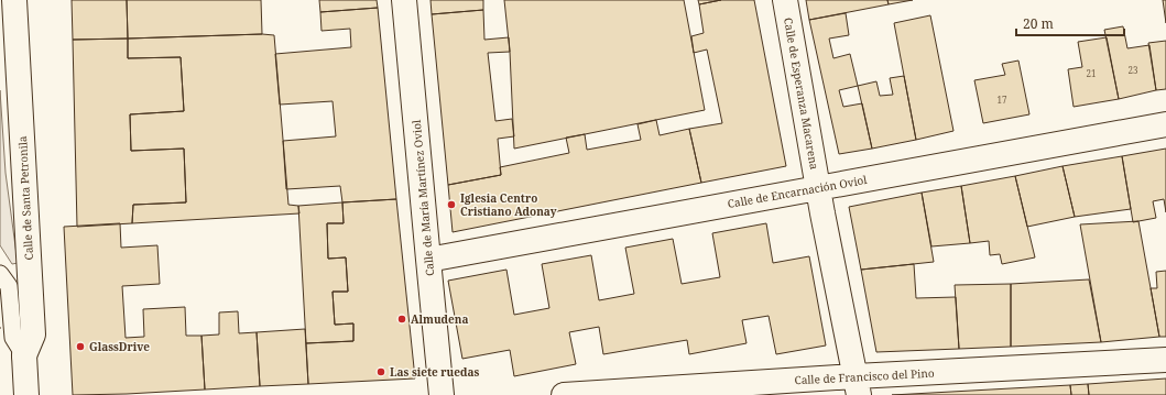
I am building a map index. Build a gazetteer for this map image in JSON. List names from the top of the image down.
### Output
{
  "streets": {
    "street": [
      "Calle de Esperanza Macarena",
      "Calle de Encarnación Oviol",
      "Calle de Santa Petronila",
      "Calle de María Martínez Oviol",
      "Calle de Francisco del Pino"
    ]
  },
  "crossings": [
    ["Calle de Esperanza Macarena", "Calle de Encarnación Oviol"],
    ["Calle de Esperanza Macarena", "Calle de Francisco del Pino"],
    ["Calle de Encarnación Oviol", "Calle de María Martínez Oviol"]
  ],
  "places": [
    "Iglesia Centro Cristiano Adonay",
    "Almudena",
    "GlassDrive",
    "Las siete ruedas"
  ],
  "house_numbers": ["23", "21", "17"],
  "scale_bar": "20 m"
}
